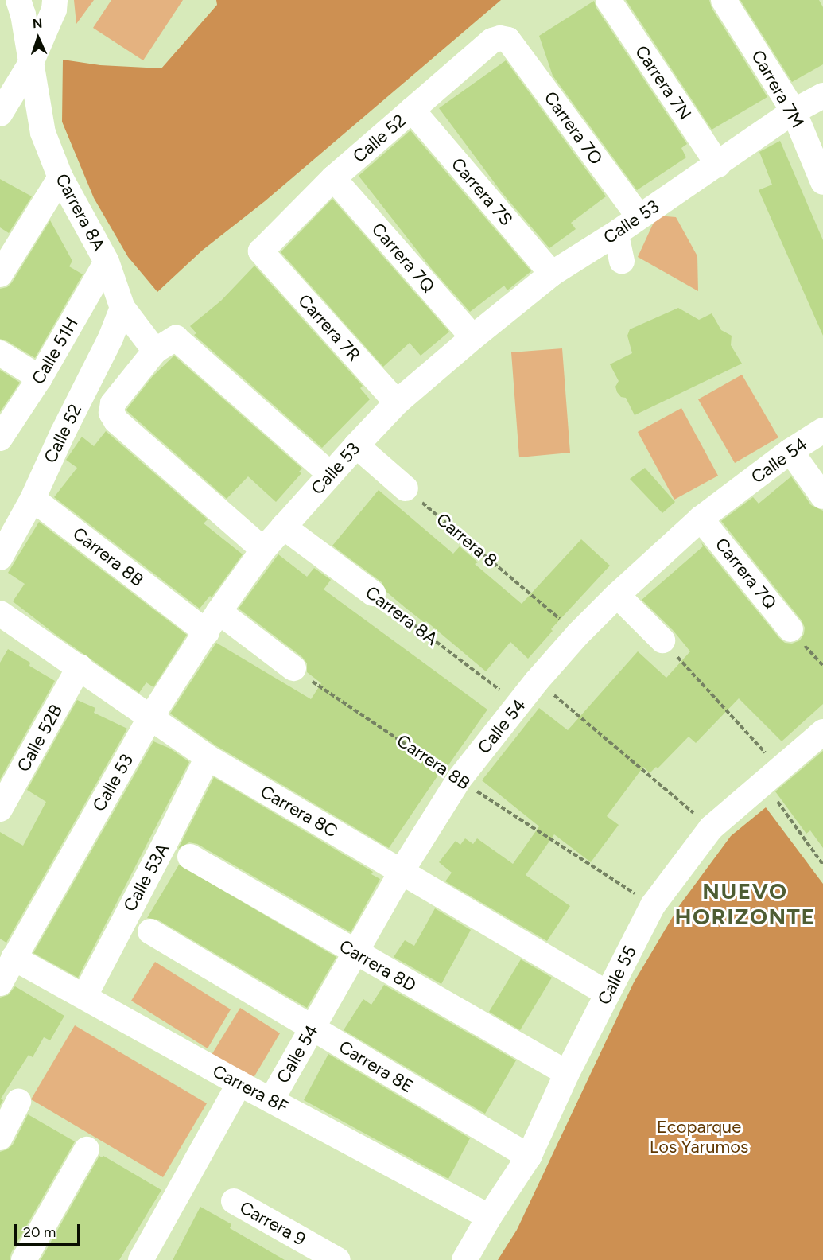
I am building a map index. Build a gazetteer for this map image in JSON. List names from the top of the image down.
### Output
{
  "streets": {
    "street": [
      "Carrera 7N",
      "Carrera 7M",
      "Carrera 7O",
      "Calle 52",
      "Carrera 7S",
      "Carrera 8A",
      "Calle 53",
      "Carrera 7Q",
      "Carrera 7R",
      "Calle 51H",
      "Calle 54",
      "Carrera 8B",
      "Calle 52B",
      "Carrera 8C",
      "Calle 53A",
      "Carrera 8D",
      "Calle 55",
      "Carrera 8E",
      "Carrera 8F",
      "Carrera 9"
    ],
    "path": ["Carrera 8"]
  },
  "crossings": [
    ["Carrera 7N", "Calle 53"],
    ["Carrera 7M", "Calle 53"],
    ["Carrera 7O", "Calle 52"],
    ["Carrera 7O", "Calle 53"],
    ["Calle 52", "Carrera 7S"],
    ["Calle 52", "Carrera 8A"],
    ["Calle 52", "Calle 53"],
    ["Calle 52", "Carrera 7Q"],
    ["Calle 52", "Carrera 7R"],
    ["Calle 52", "Carrera 8B"],
    ["Carrera 7S", "Calle 53"],
    ["Carrera 8A", "Calle 53"],
    ["Carrera 8A", "Calle 51H"],
    ["Carrera 8A", "Calle 54"],
    ["Calle 53", "Carrera 7Q"],
    ["Calle 53", "Carrera 7R"],
    ["Calle 53", "Carrera 8B"],
    ["Calle 53", "Carrera 8C"],
    ["Calle 53", "Carrera 8F"],
    ["Carrera 7Q", "Calle 54"],
    ["Calle 54", "Carrera 8"],
    ["Calle 54", "Carrera 8B"],
    ["Calle 54", "Carrera 8C"],
    ["Calle 54", "Carrera 8D"],
    ["Calle 54", "Carrera 8E"],
    ["Calle 54", "Carrera 8F"],
    ["Carrera 8B", "Calle 55"],
    ["Calle 52B", "Carrera 8C"],
    ["Carrera 8C", "Calle 53A"],
    ["Carrera 8C", "Calle 55"],
    ["Calle 53A", "Carrera 8F"],
    ["Carrera 8D", "Calle 55"],
    ["Calle 55", "Carrera 8E"],
    ["Calle 55", "Carrera 8F"]
  ],
  "districts": ["NUEVO HORIZONTE"],
  "parks": ["Ecoparque Los Yarumos"],
  "scale_bar": "20 m",
  "north": "top"
}
